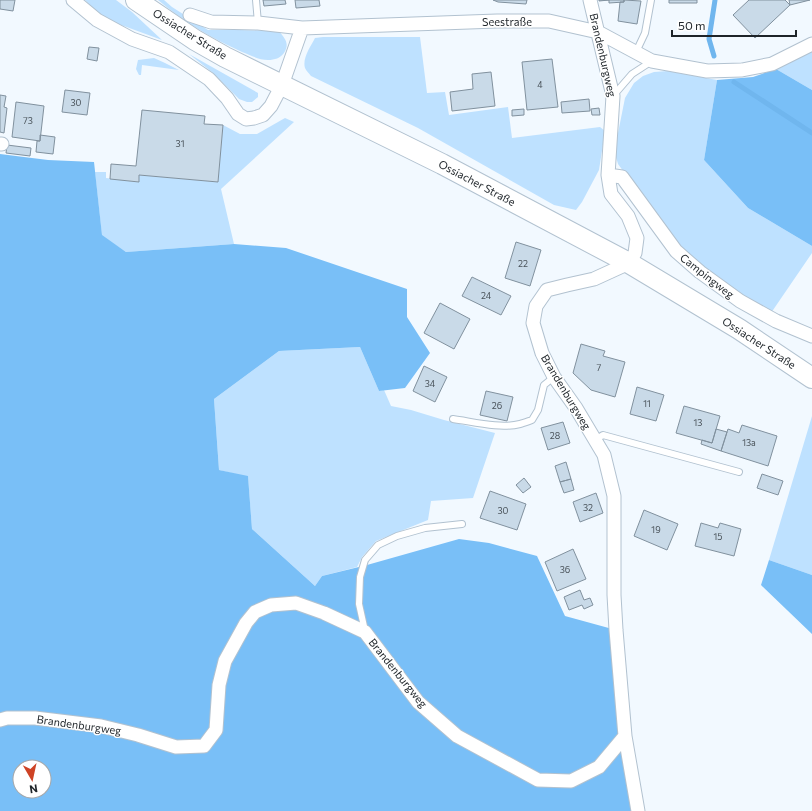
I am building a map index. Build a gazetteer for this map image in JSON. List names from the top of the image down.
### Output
{
  "streets": {
    "main road": ["Ossiacher Straße"],
    "street": ["Seestraße", "Brandenburgweg", "Campingweg"]
  },
  "crossings": [
    ["Seestraße", "Brandenburgweg"],
    ["Ossiacher Straße", "Brandenburgweg"],
    ["Brandenburgweg", "Campingweg"]
  ],
  "house_numbers": [
    "4",
    "30",
    "73",
    "31",
    "22",
    "24",
    "7",
    "34",
    "11",
    "26",
    "13",
    "28",
    "13a",
    "32",
    "30",
    "19",
    "15",
    "36"
  ],
  "scale_bar": "50 m",
  "north": "bottom"
}
